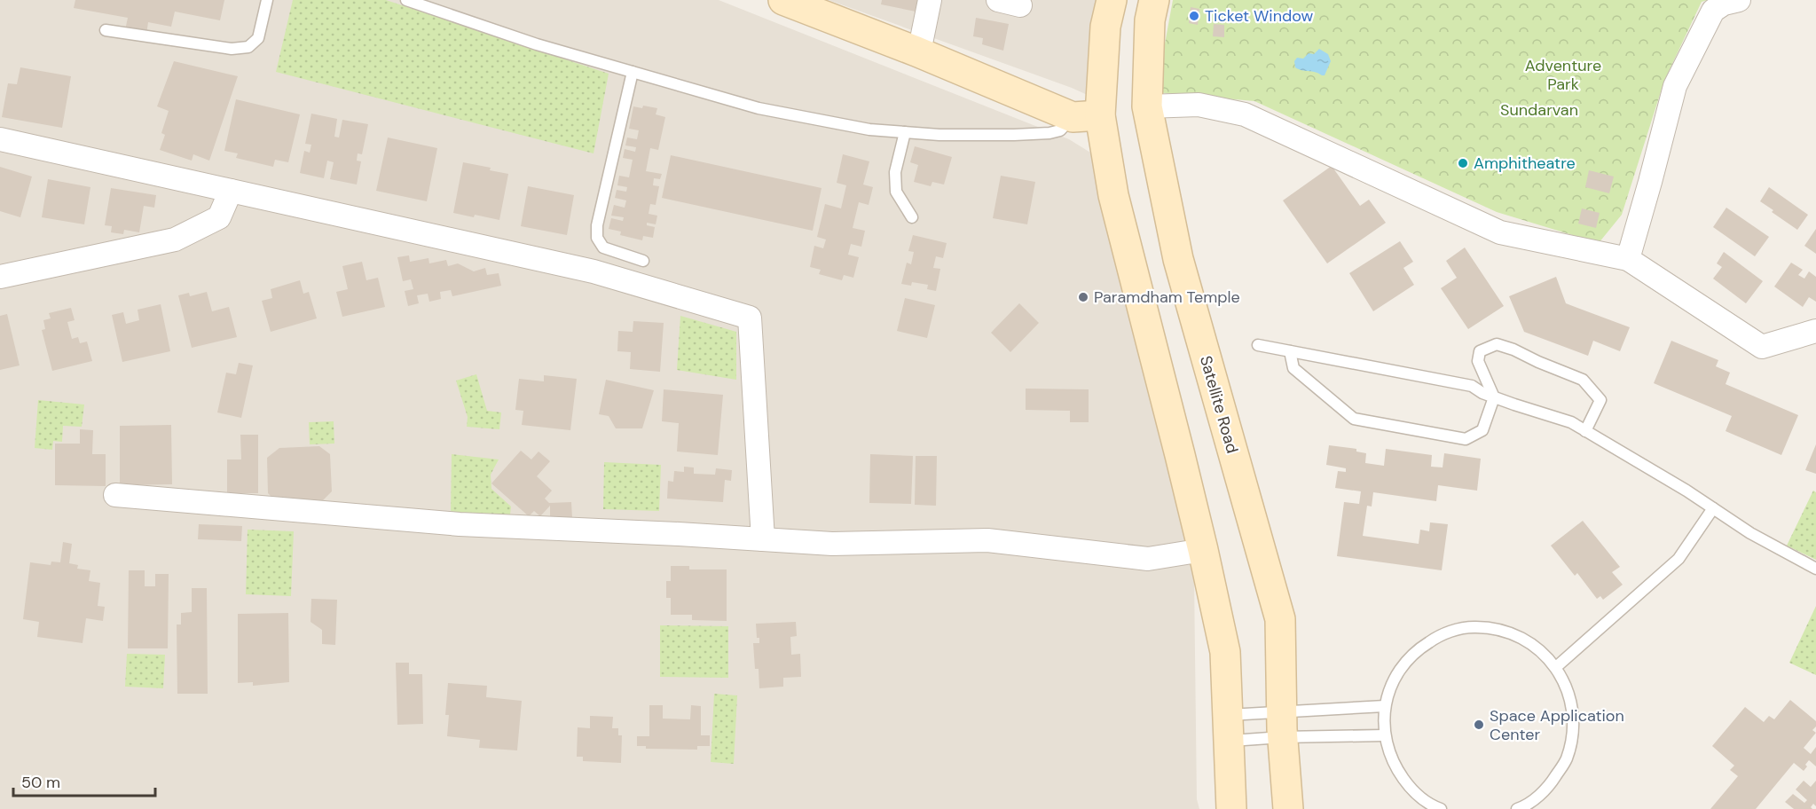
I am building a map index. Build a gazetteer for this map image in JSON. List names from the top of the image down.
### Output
{
  "streets": {
    "main road": ["Satellite Road"]
  },
  "parks": ["Adventure Park", "Sundarvan"],
  "places": [
    "Ticket Window",
    "Amphitheatre",
    "Paramdham Temple",
    "Space Application Center"
  ],
  "scale_bar": "50 m"
}
